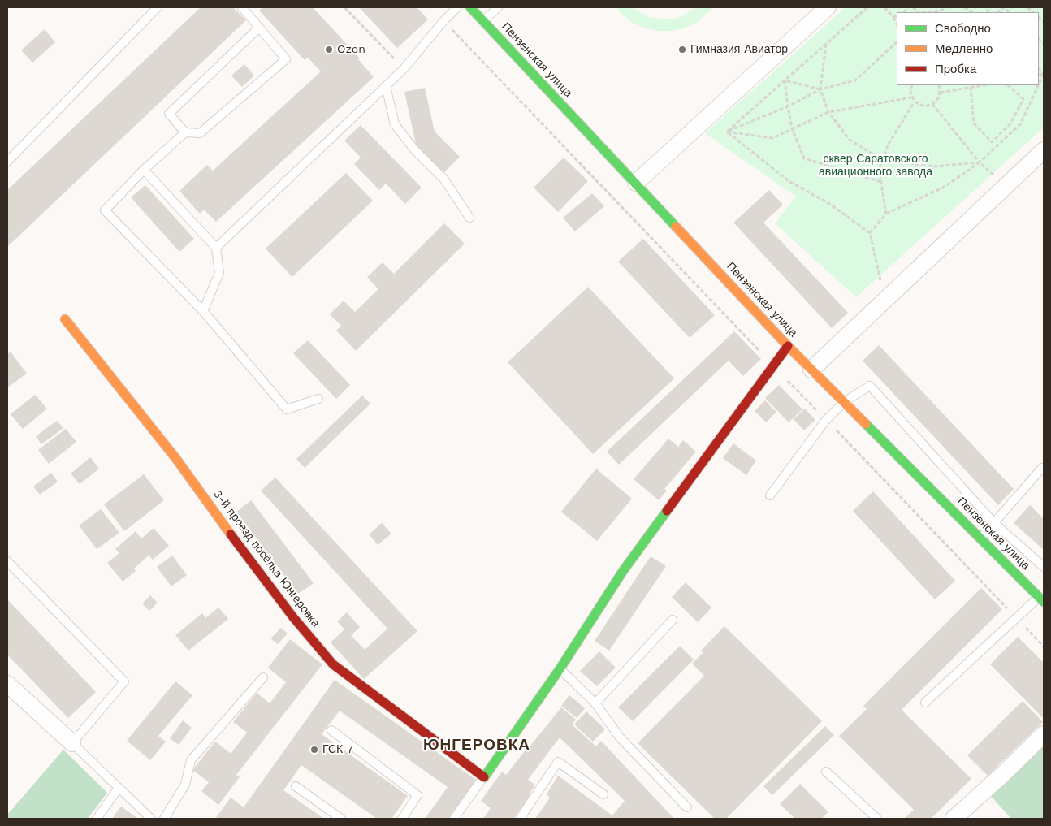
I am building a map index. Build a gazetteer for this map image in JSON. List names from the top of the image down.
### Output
{
  "streets": {
    "street": ["Пензенская улица", "3-й проезд посёлка Юнгеровка"]
  },
  "districts": ["ЮНГЕРОВКА"],
  "parks": ["сквер Саратовского авиационного завода"],
  "places": ["Ozon", "Гимназия Авиатор", "ГСК 7"],
  "legend": ["Свободно", "Медленно", "Пробка"]
}
